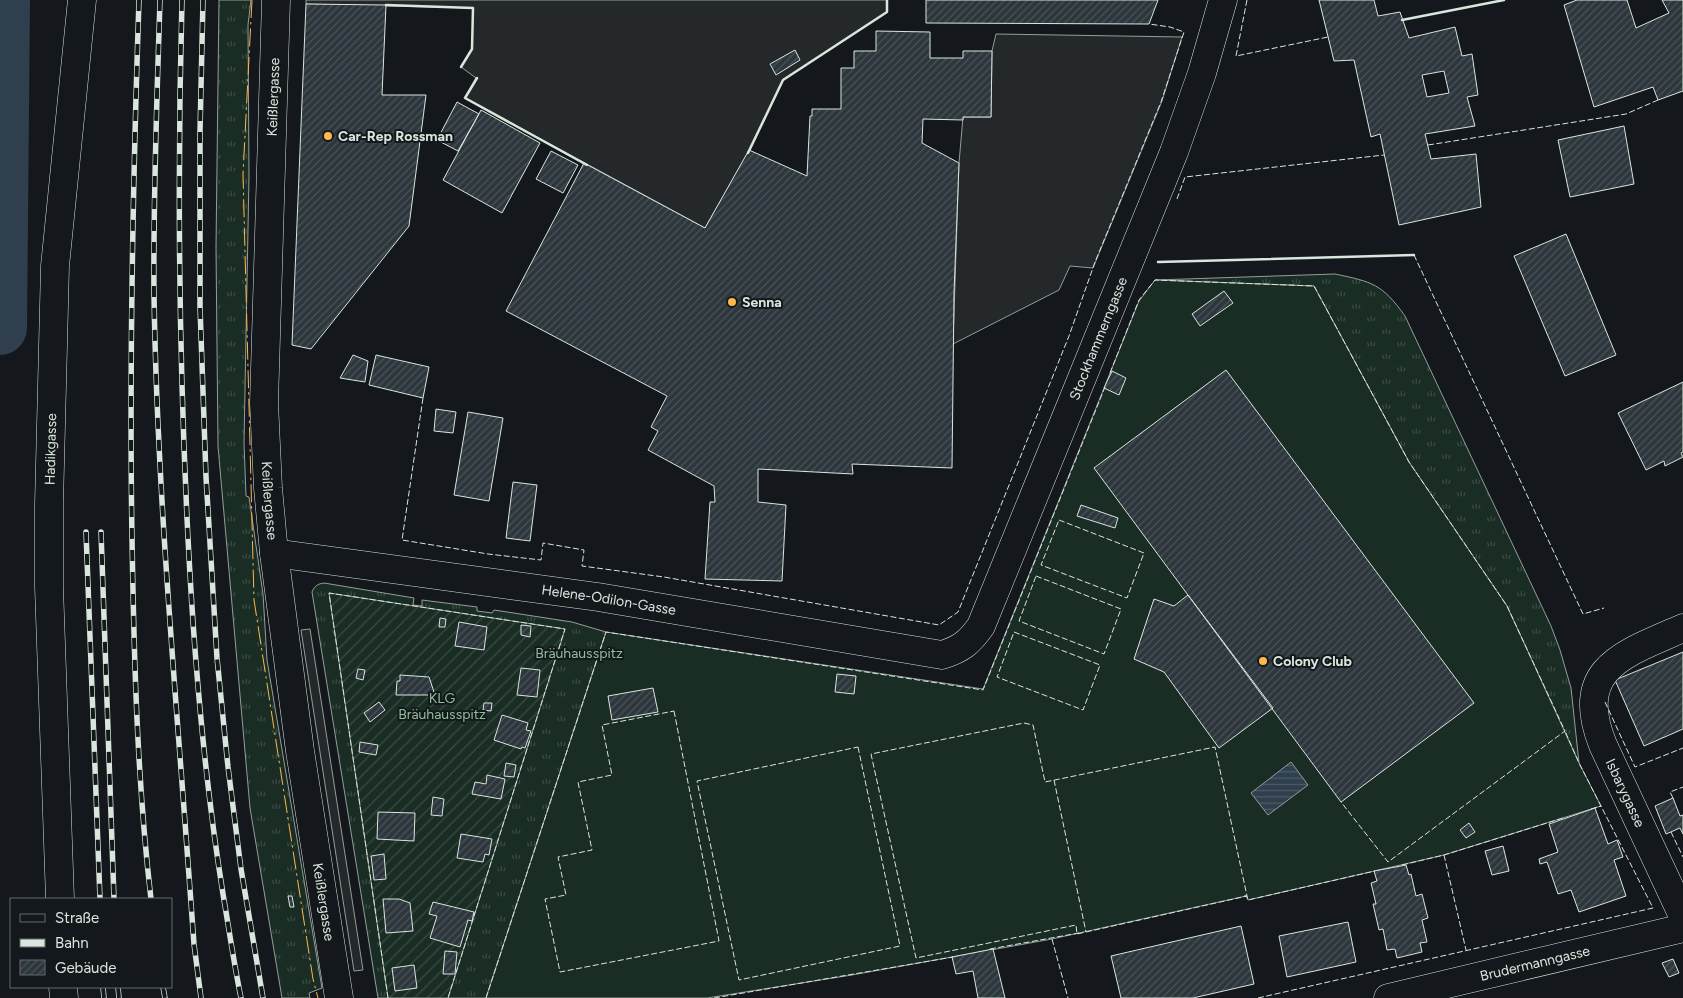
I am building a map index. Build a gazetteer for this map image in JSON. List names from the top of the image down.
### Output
{
  "streets": {
    "street": [
      "Keißlergasse",
      "Stockhammerngasse",
      "Hadikgasse",
      "Helene-Odilon-Gasse",
      "Isbarygasse",
      "Brudermanngasse"
    ]
  },
  "crossings": [
    ["Keißlergasse", "Helene-Odilon-Gasse"],
    ["Stockhammerngasse", "Helene-Odilon-Gasse"]
  ],
  "parks": ["Bräuhausspitz", "KLG Bräuhausspitz"],
  "places": ["Car-Rep Rossman", "Senna", "Colony Club"],
  "legend": ["Straße", "Bahn", "Gebäude"]
}
